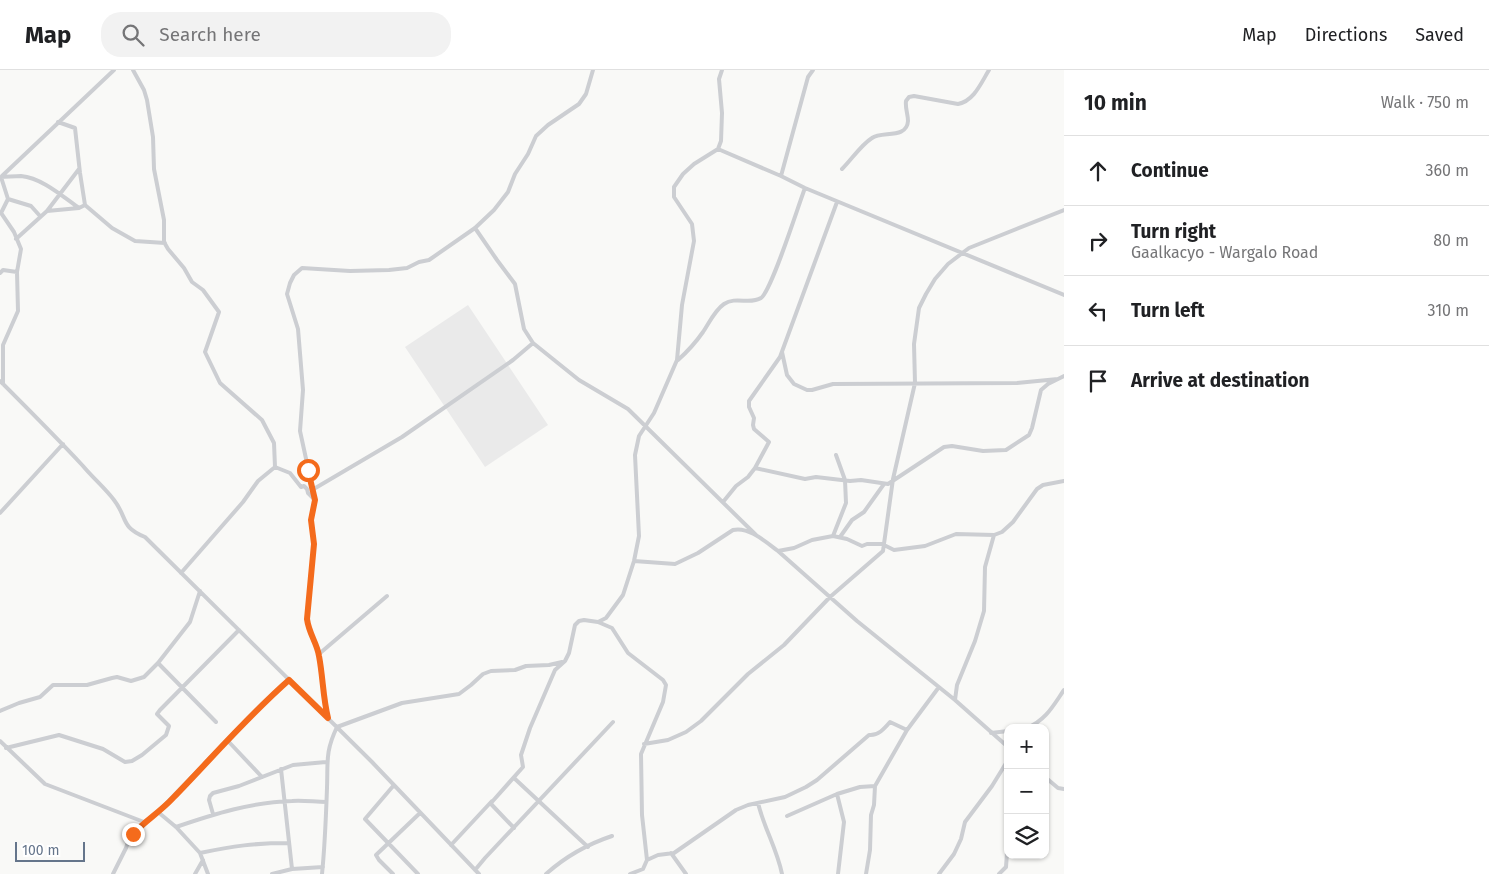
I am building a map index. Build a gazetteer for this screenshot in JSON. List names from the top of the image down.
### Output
{
  "scale_bar": "100 m",
  "page": {
    "header": "Map",
    "search": "Search here",
    "nav": ["Map", "Directions", "Saved"],
    "heading": ["10 min", "Walk · 750 m"],
    "list": [
      ["Continue", "360 m"],
      ["Turn right", "Gaalkacyo - Wargalo Road", "80 m"],
      ["Turn left", "310 m"],
      "Arrive at destination"
    ],
    "map_buttons": ["+", "−"],
    "scale": "100 m"
  }
}
